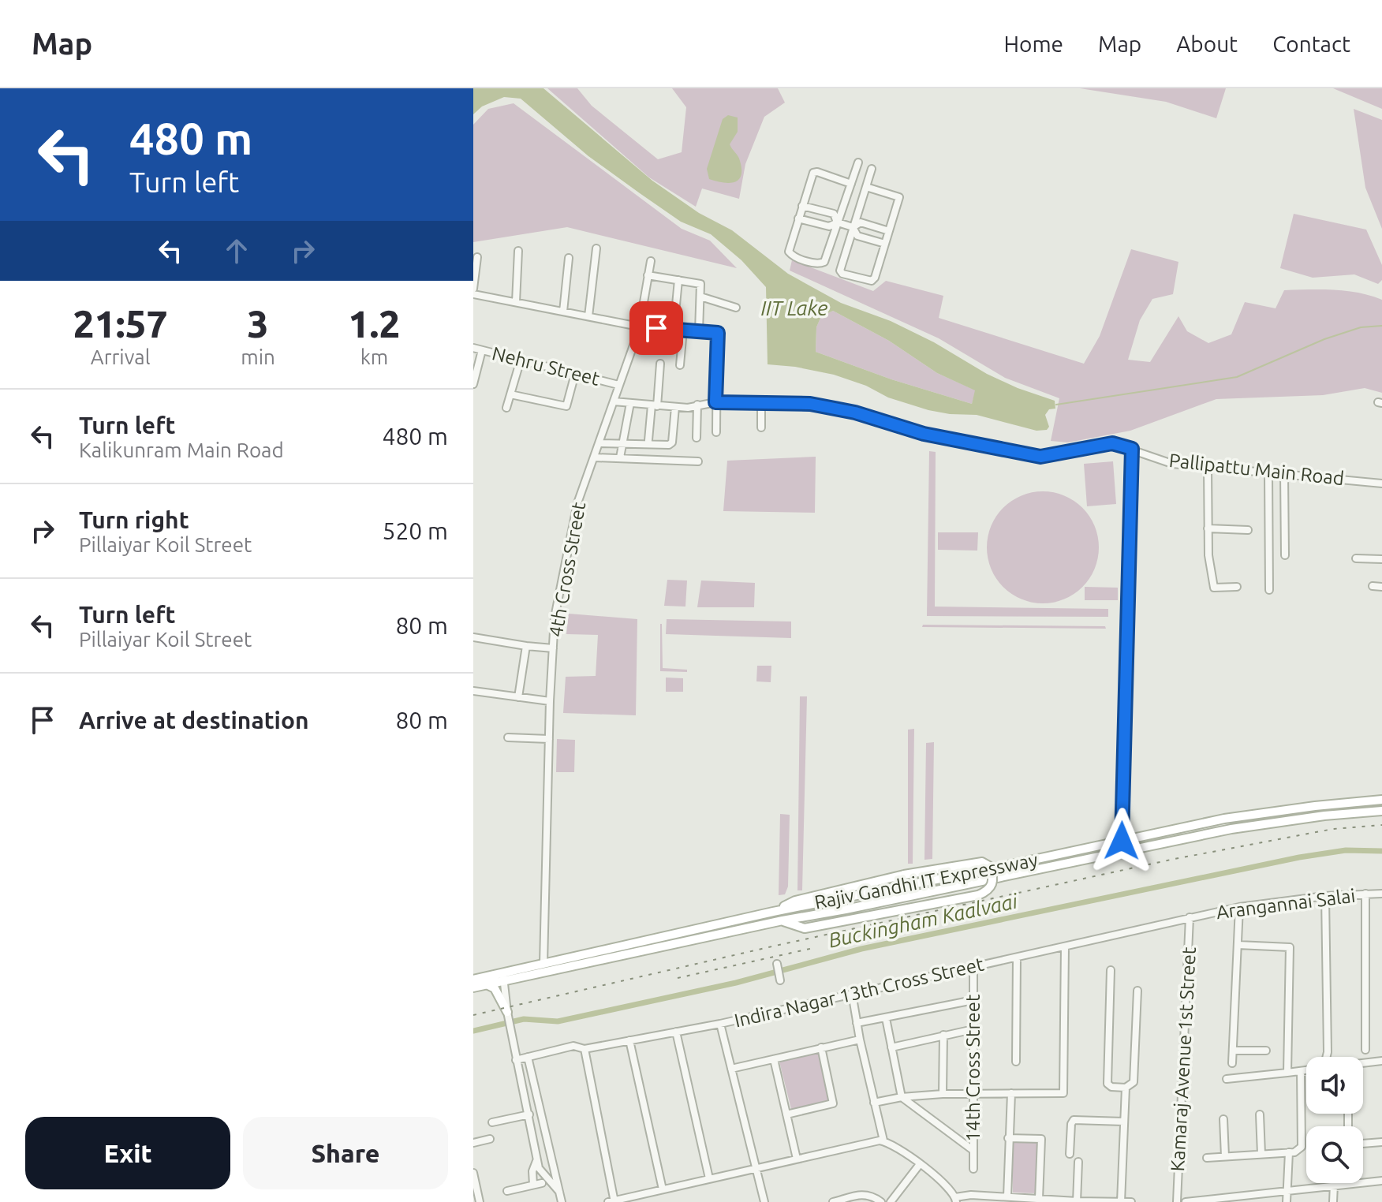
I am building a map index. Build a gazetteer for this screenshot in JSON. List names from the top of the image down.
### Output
{
  "streets": {
    "main road": ["Rajiv Gandhi IT Expressway"],
    "street": [
      "Nehru Street",
      "Pallipattu Main Road",
      "4th Cross Street",
      "Arangannai Salai",
      "Indira Nagar 13th Cross Street",
      "Kamaraj Avenue 1st Street",
      "14th Cross Street"
    ]
  },
  "crossings": [
    ["Nehru Street", "4th Cross Street"],
    ["Pallipattu Main Road", "4th Cross Street"],
    ["4th Cross Street", "Rajiv Gandhi IT Expressway"],
    ["Arangannai Salai", "Indira Nagar 13th Cross Street"],
    ["Arangannai Salai", "Kamaraj Avenue 1st Street"],
    ["Indira Nagar 13th Cross Street", "Kamaraj Avenue 1st Street"],
    ["Indira Nagar 13th Cross Street", "14th Cross Street"]
  ],
  "water": ["IIT Lake", "Buckingham Kaalvaai"],
  "page": {
    "header": "Map",
    "nav": [
      "Home",
      "Map",
      "About",
      "Contact"
    ],
    "turn": ["480 m", "Turn left"],
    "eta": [
      "21:57",
      "Arrival",
      "3",
      "min",
      "1.2",
      "km"
    ],
    "list": [
      {
        "name": "Turn left",
        "note": "Kalikunram Main Road",
        "value": "480 m"
      },
      {
        "name": "Turn right",
        "note": "Pillaiyar Koil Street",
        "value": "520 m"
      },
      {
        "name": "Turn left",
        "note": "Pillaiyar Koil Street",
        "value": "80 m"
      },
      {
        "name": "Arrive at destination",
        "value": "80 m"
      }
    ],
    "buttons": ["Exit", "Share"]
  }
}
